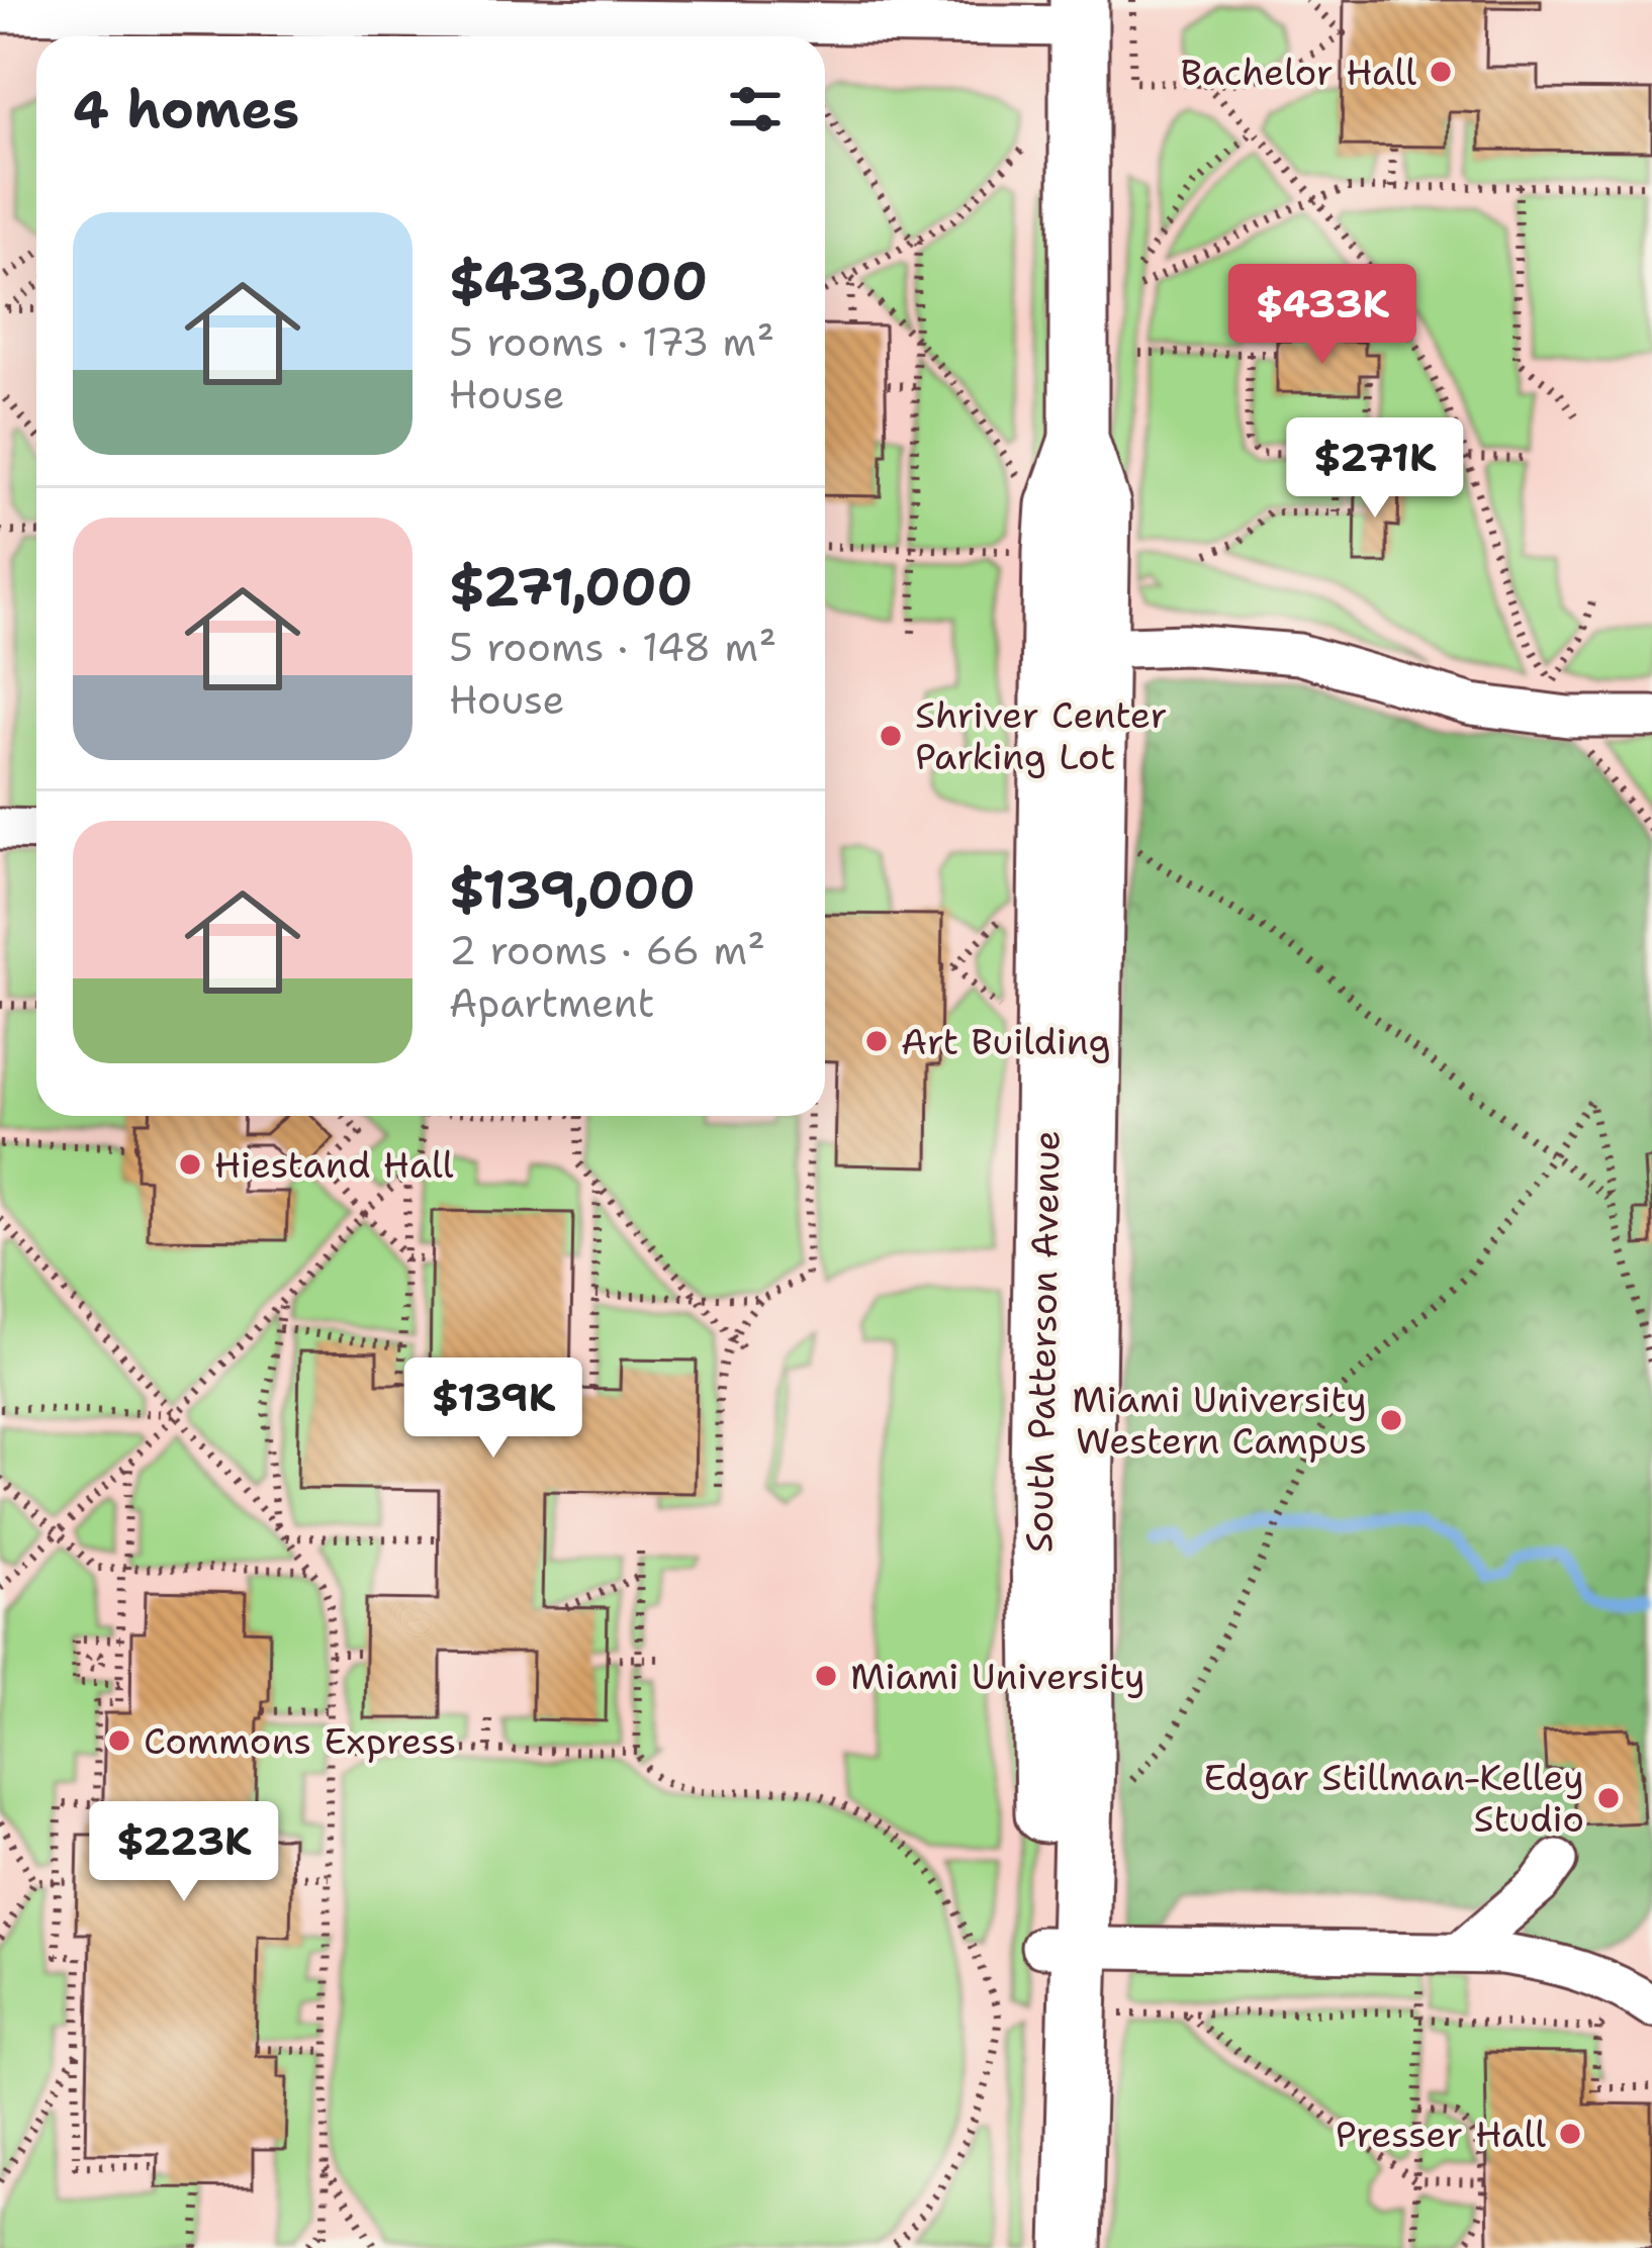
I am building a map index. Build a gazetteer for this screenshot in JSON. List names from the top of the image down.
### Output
{
  "streets": {
    "highway": ["South Patterson Avenue"]
  },
  "places": [
    "Bachelor Hall",
    "Shriver Center Parking Lot",
    "Art Building",
    "Hiestand Hall",
    "Miami University Western Campus",
    "Miami University",
    "Commons Express",
    "Edgar Stillman-Kelley Studio",
    "Presser Hall"
  ],
  "page": {
    "heading": "4 homes",
    "list": [
      {
        "name": "$433,000",
        "note": "5 rooms · 173 m² · House"
      },
      {
        "name": "$271,000",
        "note": "5 rooms · 148 m² · House"
      },
      {
        "name": "$139,000",
        "note": "2 rooms · 66 m² · Apartment"
      }
    ],
    "price": [
      "$433K",
      "$271K",
      "$139K",
      "$223K"
    ]
  }
}
